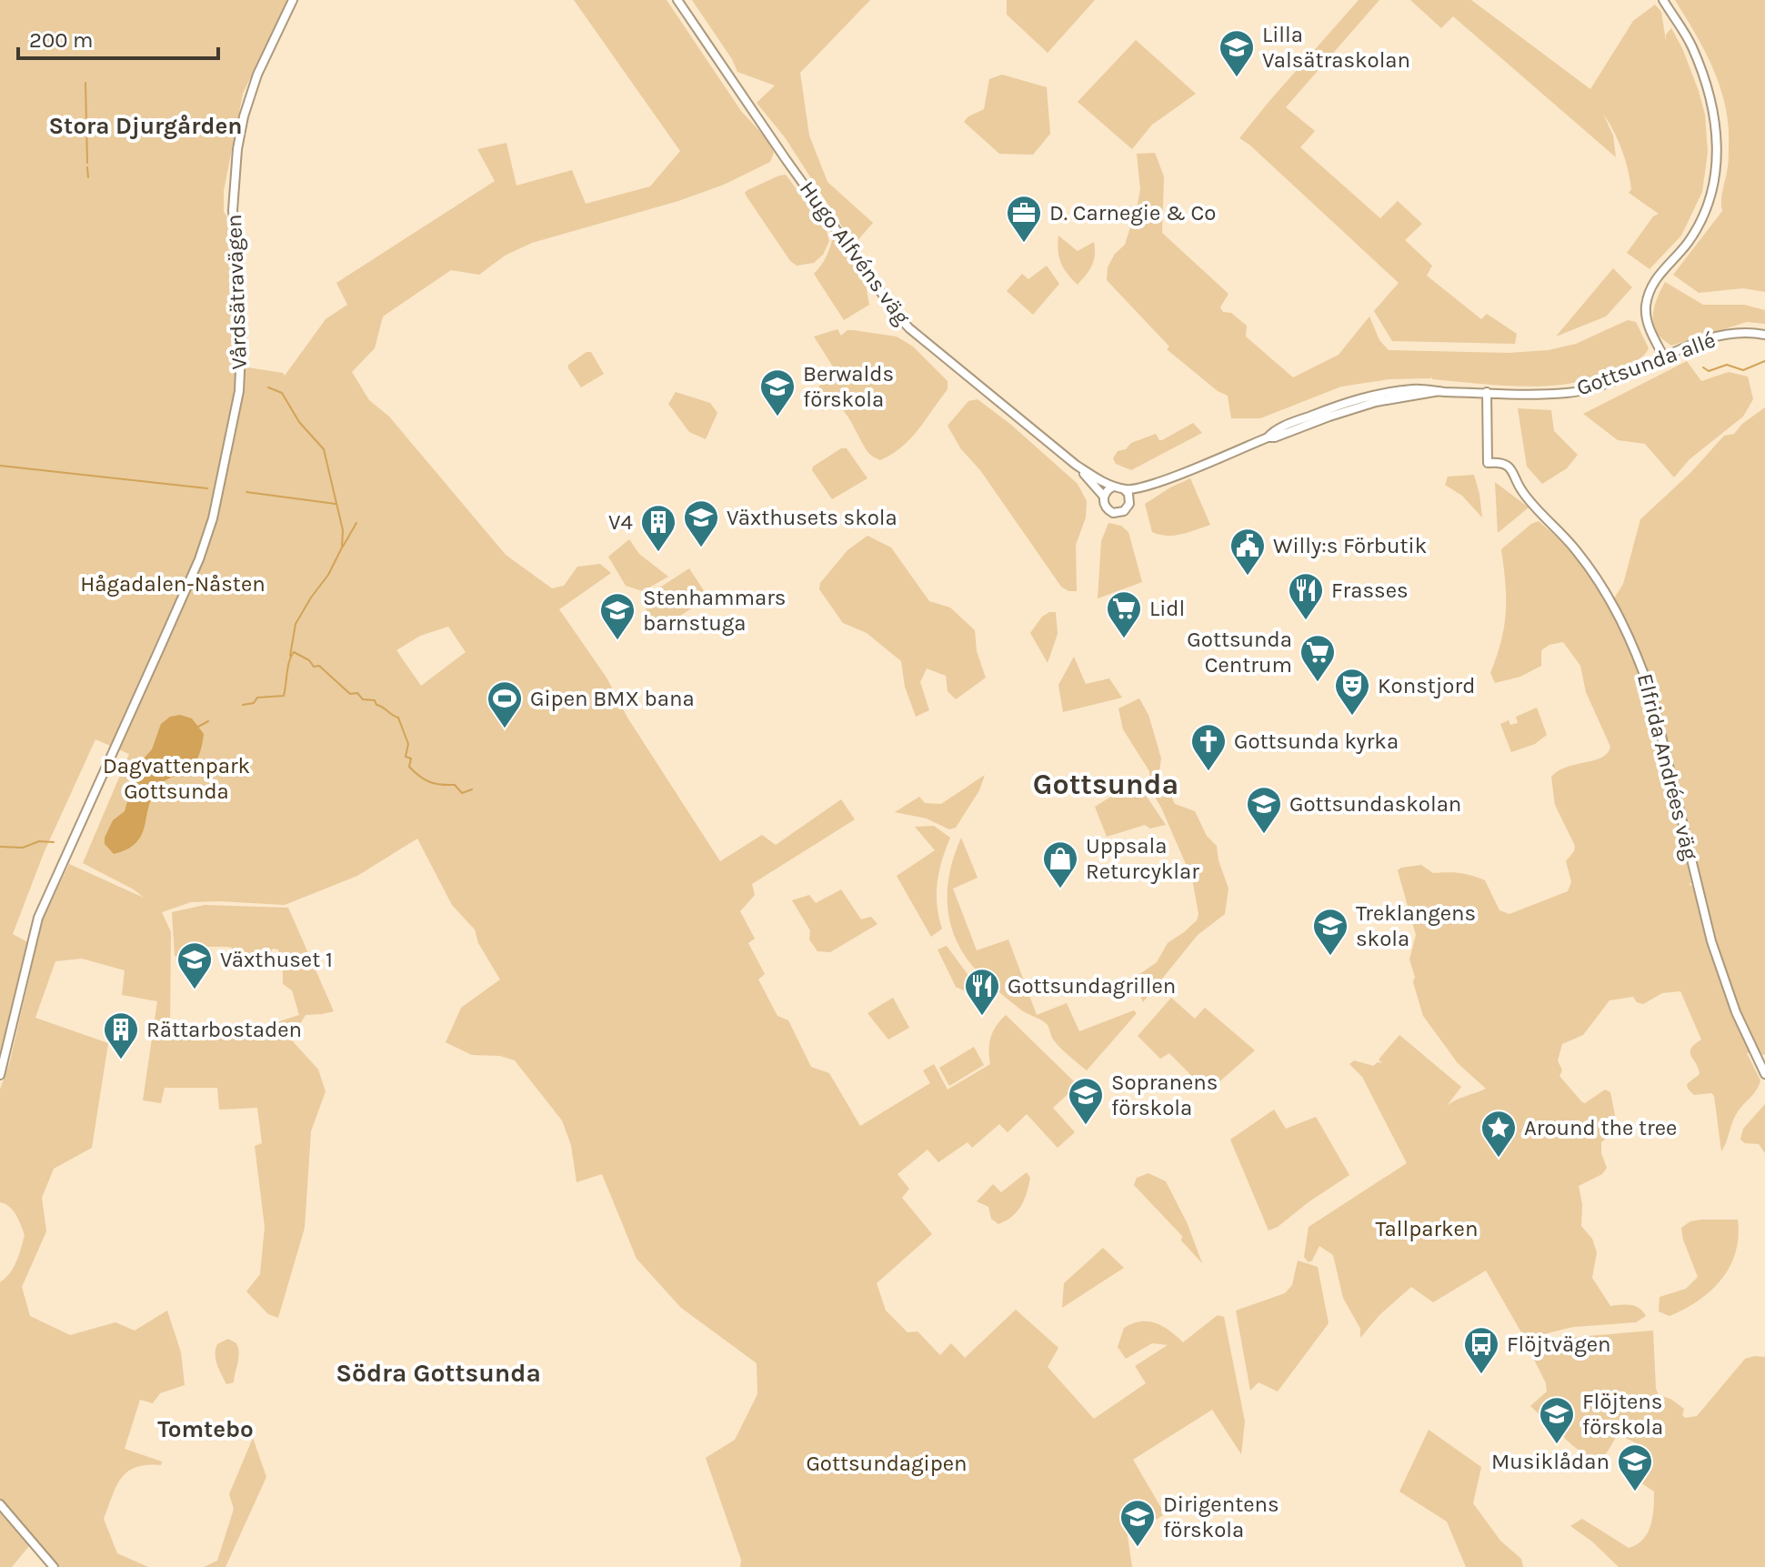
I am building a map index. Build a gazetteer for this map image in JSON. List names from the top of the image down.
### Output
{
  "streets": {
    "street": [
      "Hugo Alfvéns väg",
      "Vårdsätravägen",
      "Gottsunda allé",
      "Elfrida Andrées väg"
    ]
  },
  "crossings": [
    ["Hugo Alfvéns väg", "Gottsunda allé"],
    ["Gottsunda allé", "Elfrida Andrées väg"]
  ],
  "districts": [
    "Stora Djurgården",
    "Gottsunda",
    "Södra Gottsunda",
    "Tomtebo"
  ],
  "parks": [
    "Hågadalen-Nåsten",
    "Dagvattenpark Gottsunda",
    "Tallparken",
    "Gottsundagipen"
  ],
  "places": {
    "school or university": [
      "Lilla Valsätraskolan",
      "Berwalds förskola",
      "Växthusets skola",
      "Stenhammars barnstuga",
      "Gottsundaskolan",
      "Treklangens skola",
      "Växthuset 1",
      "Sopranens förskola",
      "Flöjtens förskola",
      "Musiklådan",
      "Dirigentens förskola"
    ],
    "office": ["D. Carnegie & Co"],
    "building": ["V4", "Rättarbostaden"],
    "public building": ["Willy:s Förbutik"],
    "restaurant": ["Frasses", "Gottsundagrillen"],
    "supermarket": ["Lidl", "Gottsunda Centrum"],
    "theatre": ["Konstjord"],
    "sports": ["Gipen BMX bana"],
    "church": ["Gottsunda kyrka"],
    "shop": ["Uppsala Returcyklar"],
    "place": ["Around the tree"],
    "bus stop": ["Flöjtvägen"]
  },
  "scale_bar": "200 m"
}
